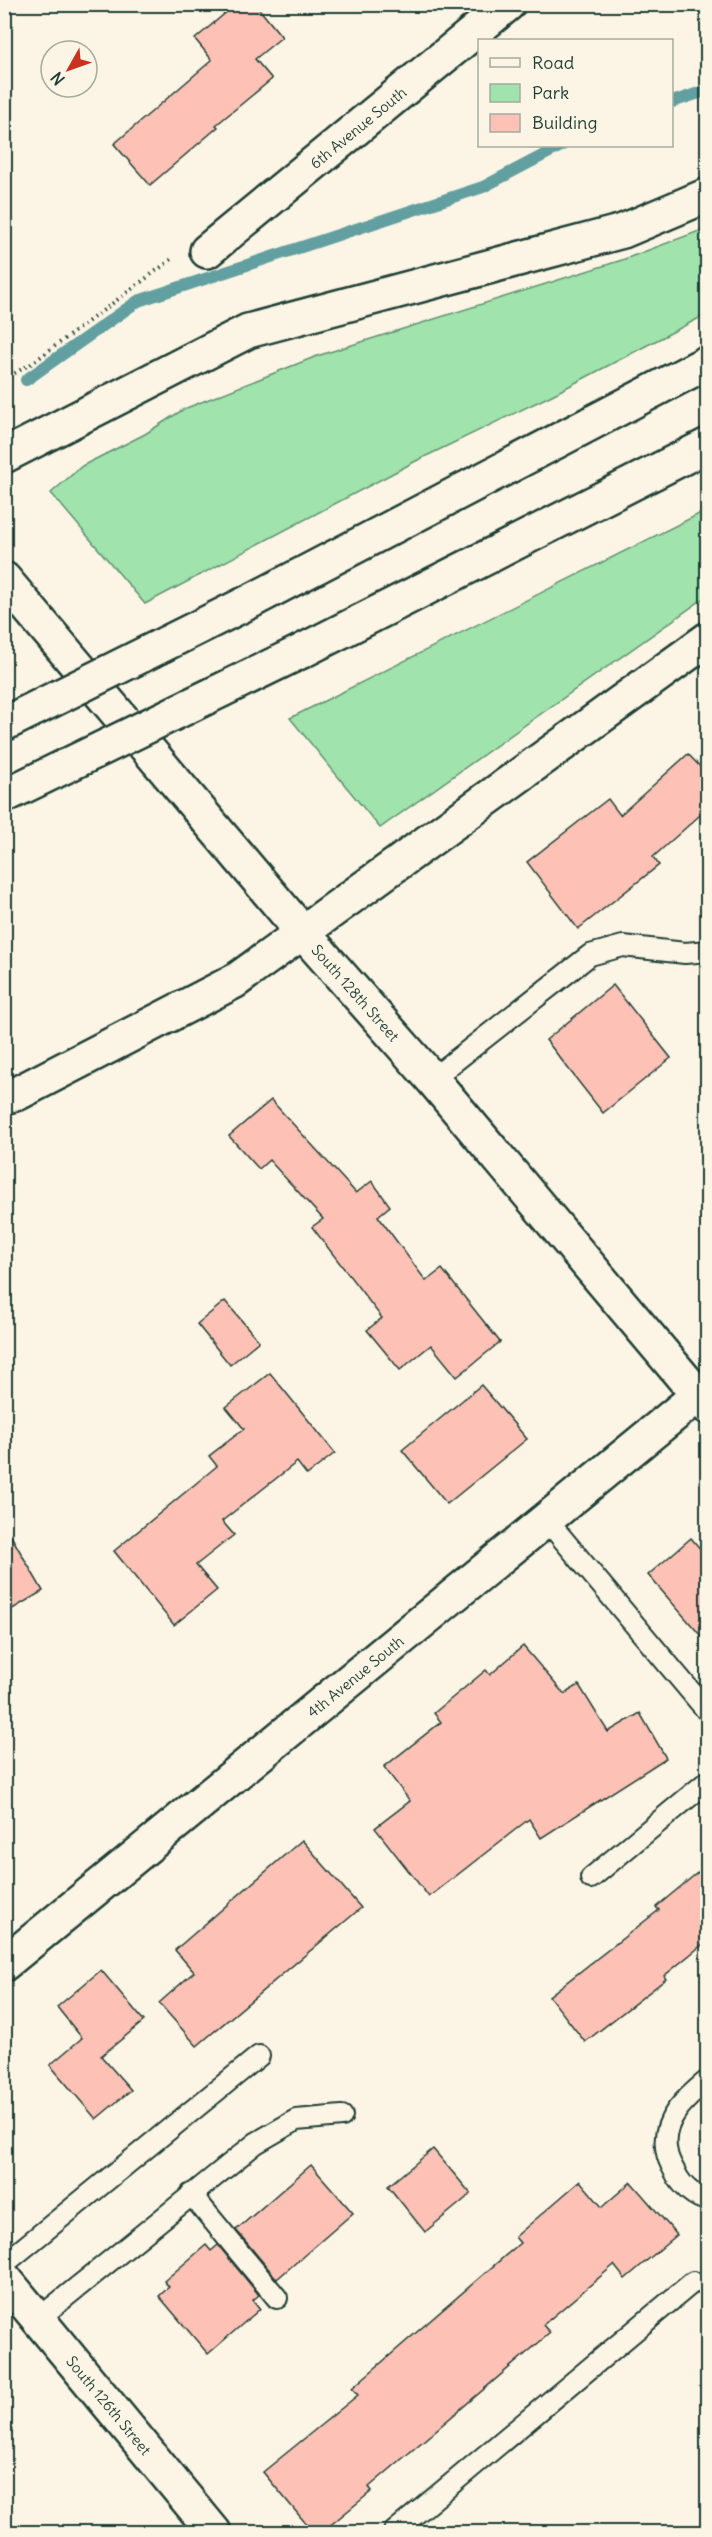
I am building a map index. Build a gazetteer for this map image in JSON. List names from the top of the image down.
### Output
{
  "streets": {
    "main road": [
      "6th Avenue South",
      "South 128th Street",
      "4th Avenue South",
      "South 126th Street"
    ]
  },
  "crossings": [
    ["South 128th Street", "4th Avenue South"]
  ],
  "legend": ["Road", "Park", "Building"],
  "north": "bottom left"
}
